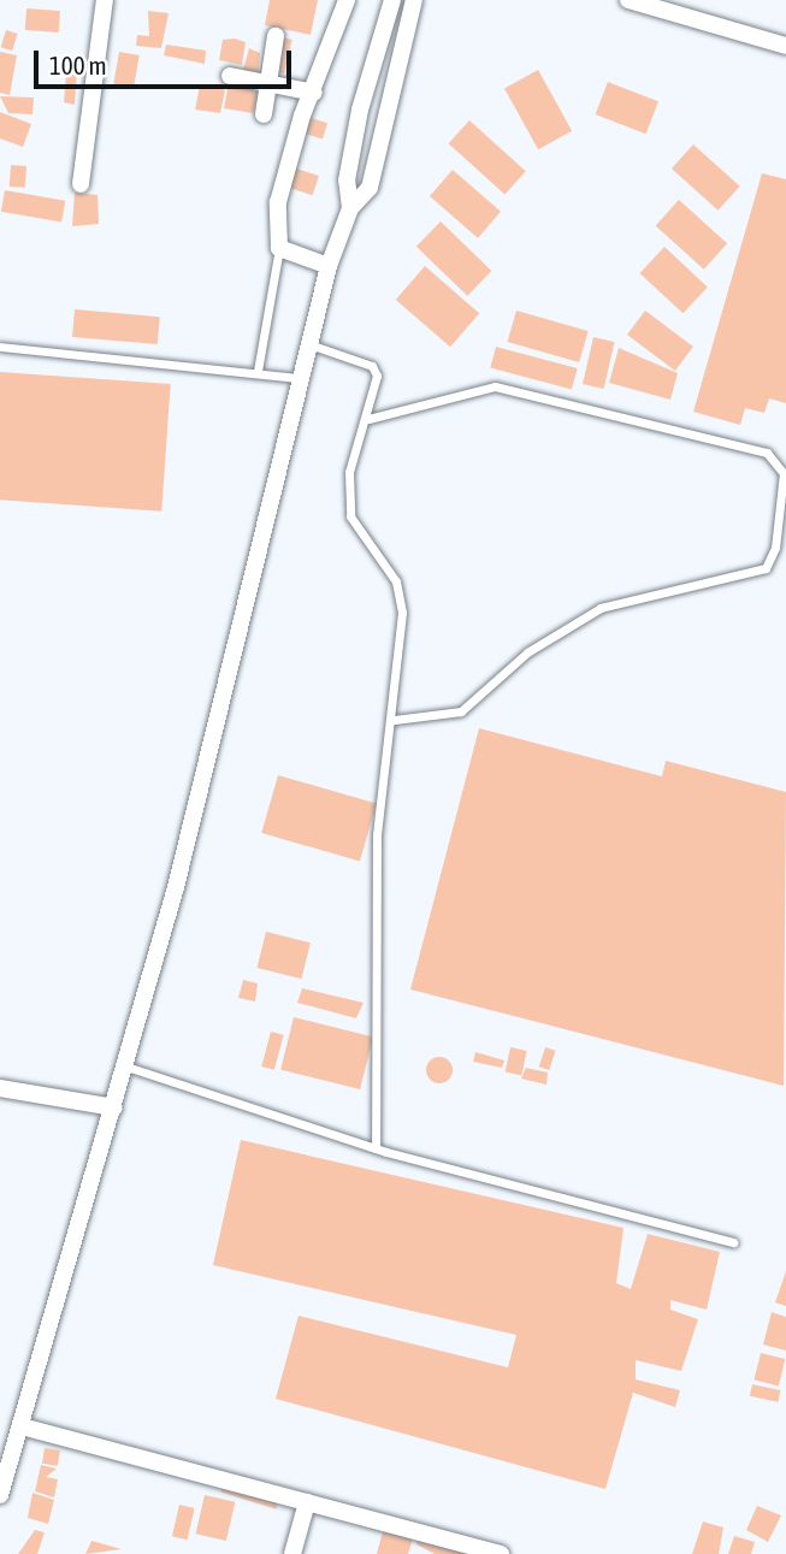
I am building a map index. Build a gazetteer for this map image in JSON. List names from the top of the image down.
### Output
{
  "scale_bar": "100 m"
}
